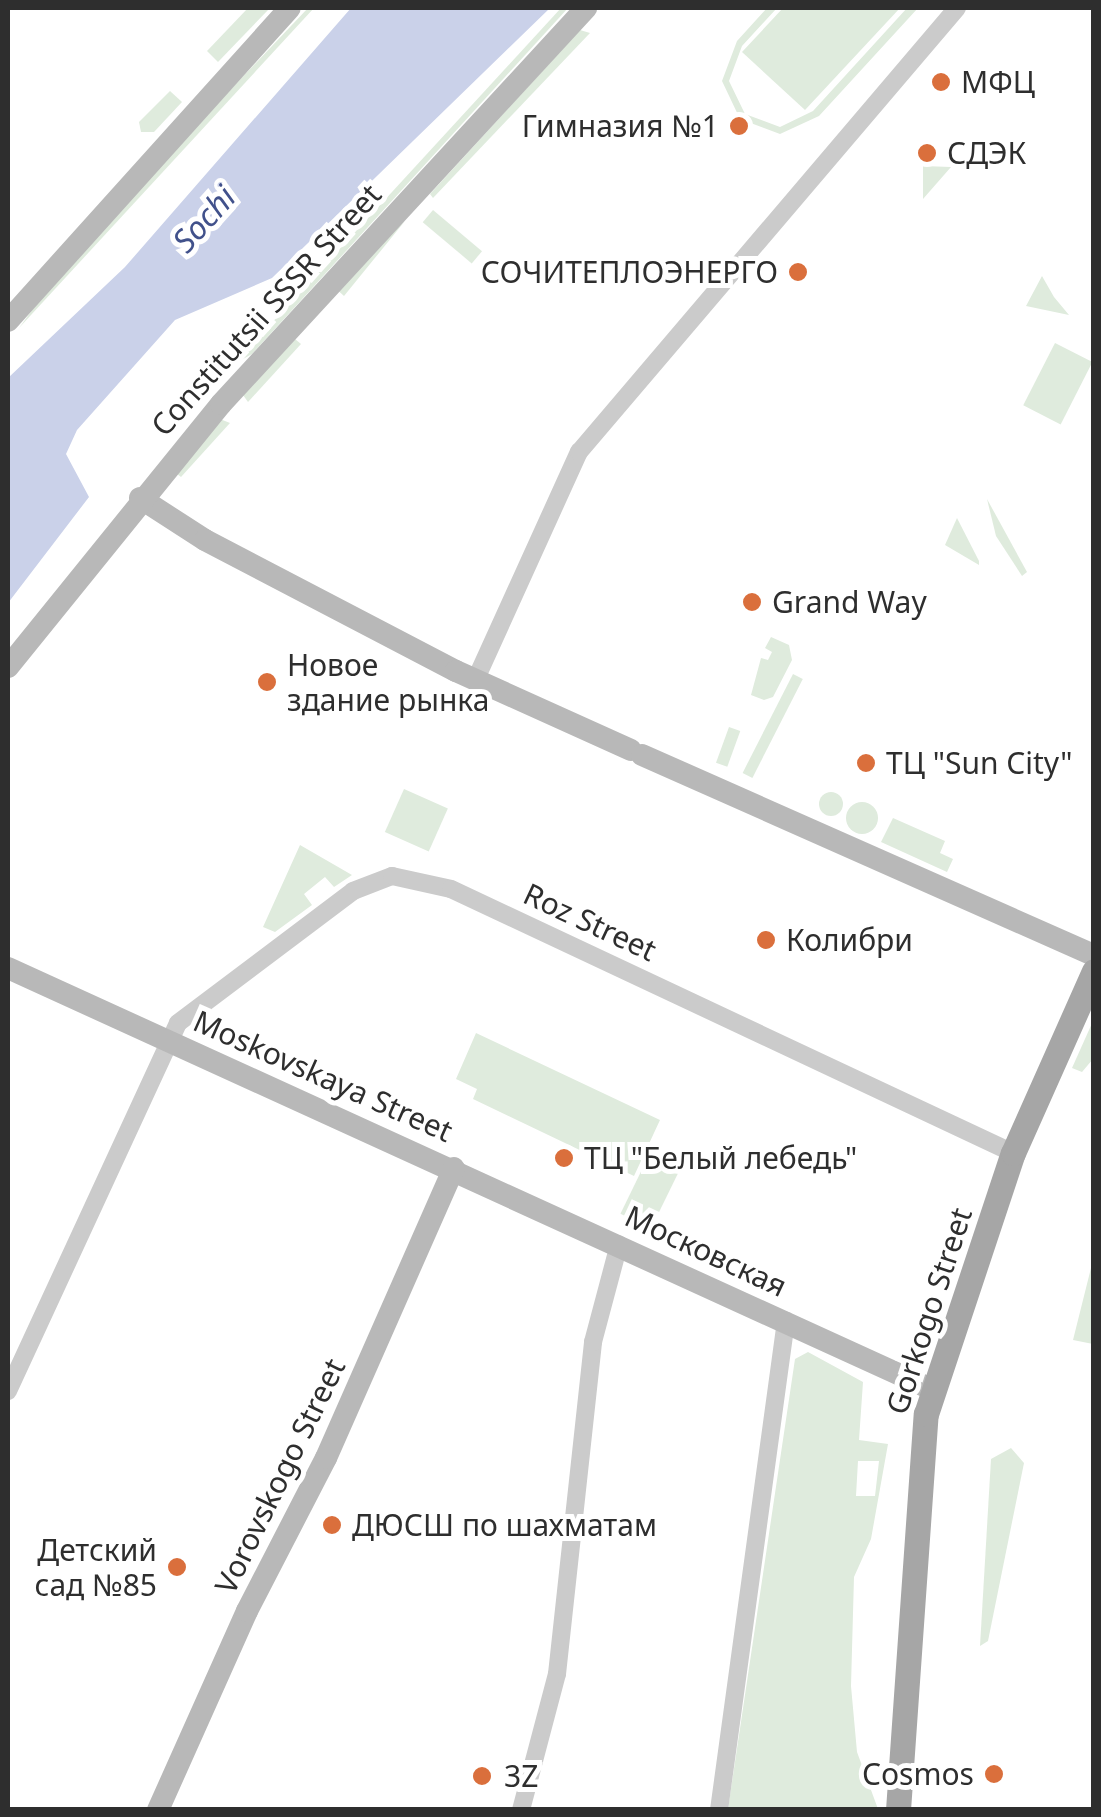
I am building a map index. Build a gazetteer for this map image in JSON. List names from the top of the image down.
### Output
{
  "streets": {
    "main road": ["Gorkogo Street"],
    "street": [
      "Constitutsii SSSR Street",
      "Roz Street",
      "Moskovskaya Street",
      "Московская",
      "Vorovskogo Street"
    ]
  },
  "crossings": [
    ["Roz Street", "Moskovskaya Street"],
    ["Roz Street", "Gorkogo Street"],
    ["Moskovskaya Street", "Московская"],
    ["Moskovskaya Street", "Vorovskogo Street"],
    ["Московская", "Gorkogo Street"],
    ["Московская", "Vorovskogo Street"]
  ],
  "water": ["Sochi"],
  "places": [
    "МФЦ",
    "Гимназия №1",
    "СДЭК",
    "СОЧИТЕПЛОЭНЕРГО",
    "Grand Way",
    "Новое здание рынка",
    "ТЦ \"Sun City\"",
    "Колибри",
    "ТЦ \"Белый лебедь\"",
    "ДЮСШ по шахматам",
    "Детский сад №85",
    "Cosmos",
    "3Z"
  ]
}
